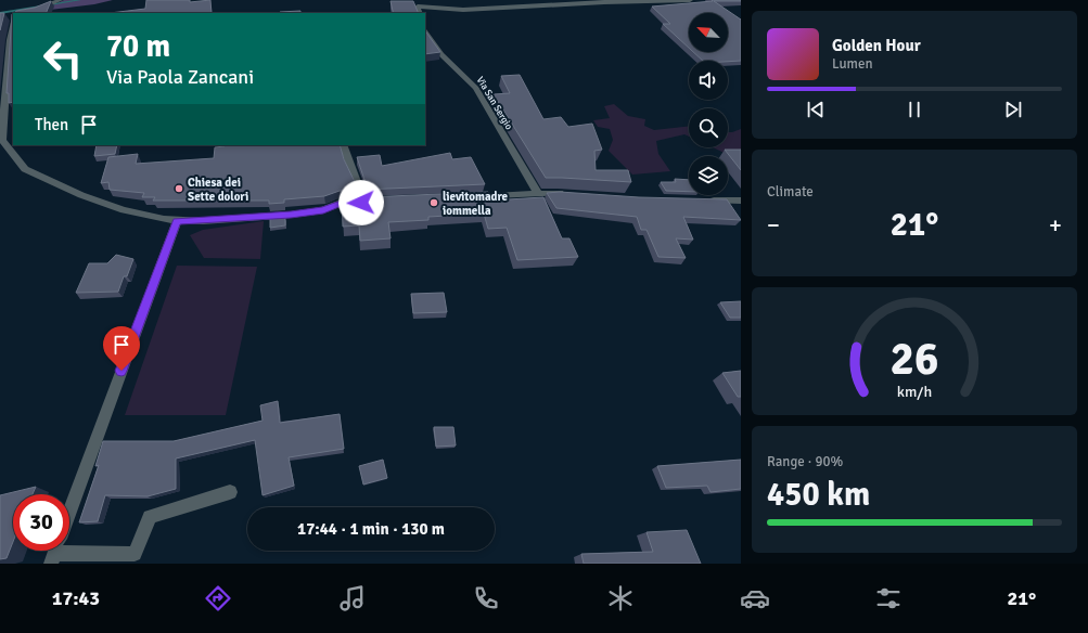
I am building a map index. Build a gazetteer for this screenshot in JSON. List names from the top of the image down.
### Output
{
  "streets": {
    "street": ["Via San Sergio"]
  },
  "places": ["Chiesa dei Sette dolori", "lievitomadre iommella"],
  "north": "top left",
  "page": {
    "turn": ["70 m", "Via Paola Zancani"],
    "song": ["Golden Hour", "Lumen"],
    "then": "Then",
    "tile": [
      "Climate",
      ["Range · 90%", "450 km"]
    ],
    "heat": ["−", "21°", "+"],
    "limit": "30",
    "trip": "17:44 · 1 min · 130 m",
    "tabs": ["17:43", "21°"],
    "gauge": ["26", "km/h"]
  }
}
